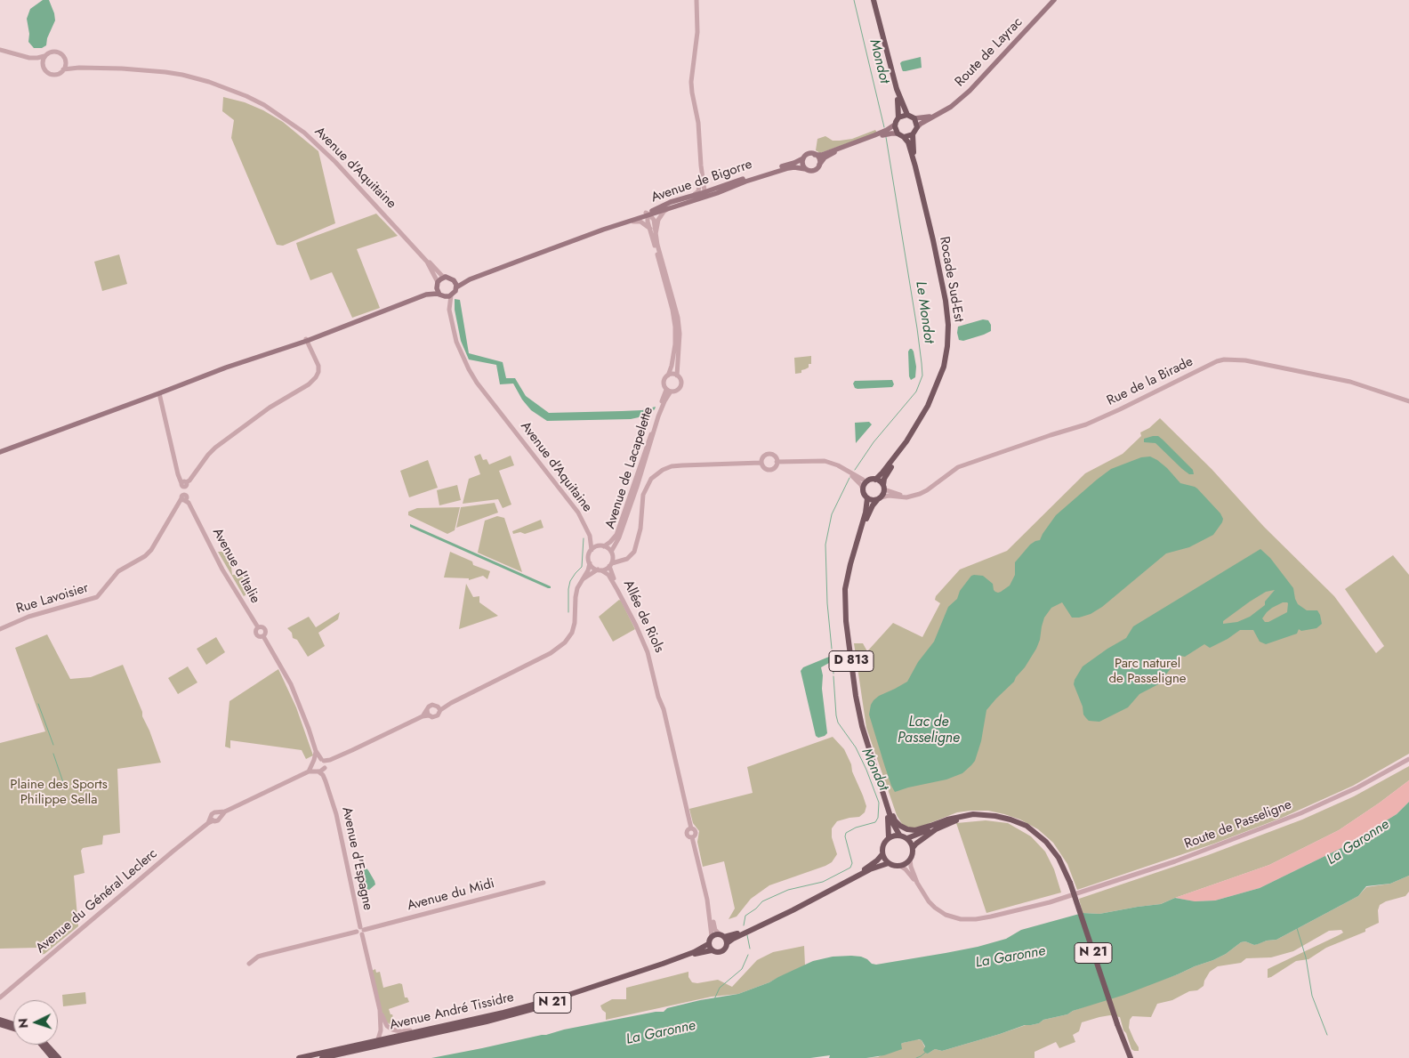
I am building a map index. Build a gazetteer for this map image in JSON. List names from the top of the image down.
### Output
{
  "streets": {
    "main road": [
      "Route de Layrac",
      "Avenue de Bigorre",
      "Rocade Sud-Est",
      "D 813",
      "N 21",
      "Avenue André Tissidre"
    ],
    "street": [
      "Avenue d'Aquitaine",
      "Rue de la Birade",
      "Avenue de Lacapelette",
      "Avenue d'Italie",
      "Rue Lavoisier",
      "Allée de Riols",
      "Route de Passeligne",
      "Avenue d'Espagne",
      "Avenue du Midi",
      "Avenue du Général Leclerc"
    ]
  },
  "crossings": [
    ["Route de Layrac", "Rocade Sud-Est"],
    ["Avenue d'Aquitaine", "Avenue de Bigorre"],
    ["Avenue d'Aquitaine", "Avenue de Lacapelette"],
    ["Avenue d'Aquitaine", "Allée de Riols"],
    ["Avenue de Bigorre", "Avenue de Lacapelette"],
    ["Rocade Sud-Est", "Rue de la Birade"],
    ["Rocade Sud-Est", "D 813"],
    ["Rue de la Birade", "D 813"],
    ["Avenue de Lacapelette", "Allée de Riols"],
    ["Avenue d'Italie", "Rue Lavoisier"],
    ["D 813", "N 21"],
    ["Avenue d'Espagne", "Avenue du Midi"],
    ["Avenue d'Espagne", "Avenue André Tissidre"]
  ],
  "water": [
    "Mondot",
    "Le Mondot",
    "Lac de Passeligne",
    "La Garonne"
  ],
  "parks": ["Parc naturel de Passeligne", "Plaine des Sports Philippe Sella"],
  "north": "left"
}
